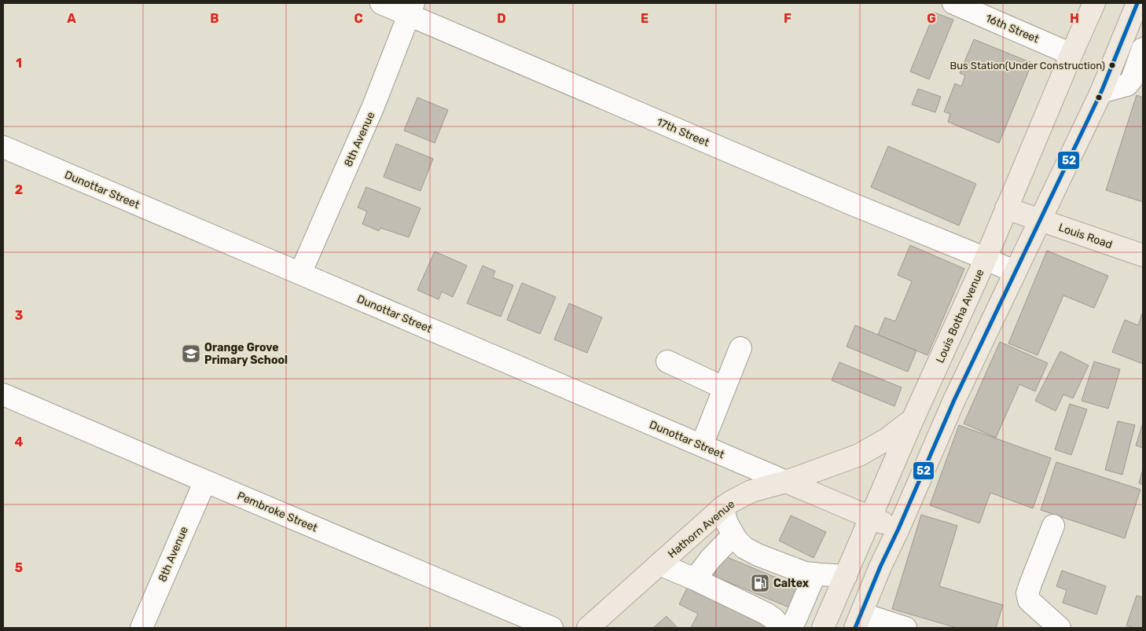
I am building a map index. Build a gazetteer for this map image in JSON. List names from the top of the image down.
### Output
{
  "streets": {
    "main road": ["Louis Road", "Louis Botha Avenue", "Hathorn Avenue"],
    "street": [
      "16th Street",
      "17th Street",
      "8th Avenue",
      "Dunottar Street",
      "Pembroke Street"
    ]
  },
  "crossings": [
    ["16th Street", "Louis Botha Avenue"],
    ["17th Street", "8th Avenue"],
    ["17th Street", "Louis Botha Avenue"],
    ["8th Avenue", "Dunottar Street"],
    ["8th Avenue", "Pembroke Street"],
    ["Dunottar Street", "Hathorn Avenue"],
    ["Louis Road", "Louis Botha Avenue"],
    ["Louis Botha Avenue", "Hathorn Avenue"]
  ],
  "places": {
    "other": ["Bus Station(Under Construction)"],
    "school or university": ["Orange Grove Primary School"],
    "fuel station": ["Caltex"]
  },
  "lines": ["transit line 52"],
  "grid": {
    "columns": [
      "A",
      "B",
      "C",
      "D",
      "E",
      "F",
      "G",
      "H"
    ],
    "rows": [
      "1",
      "2",
      "3",
      "4",
      "5"
    ]
  }
}
